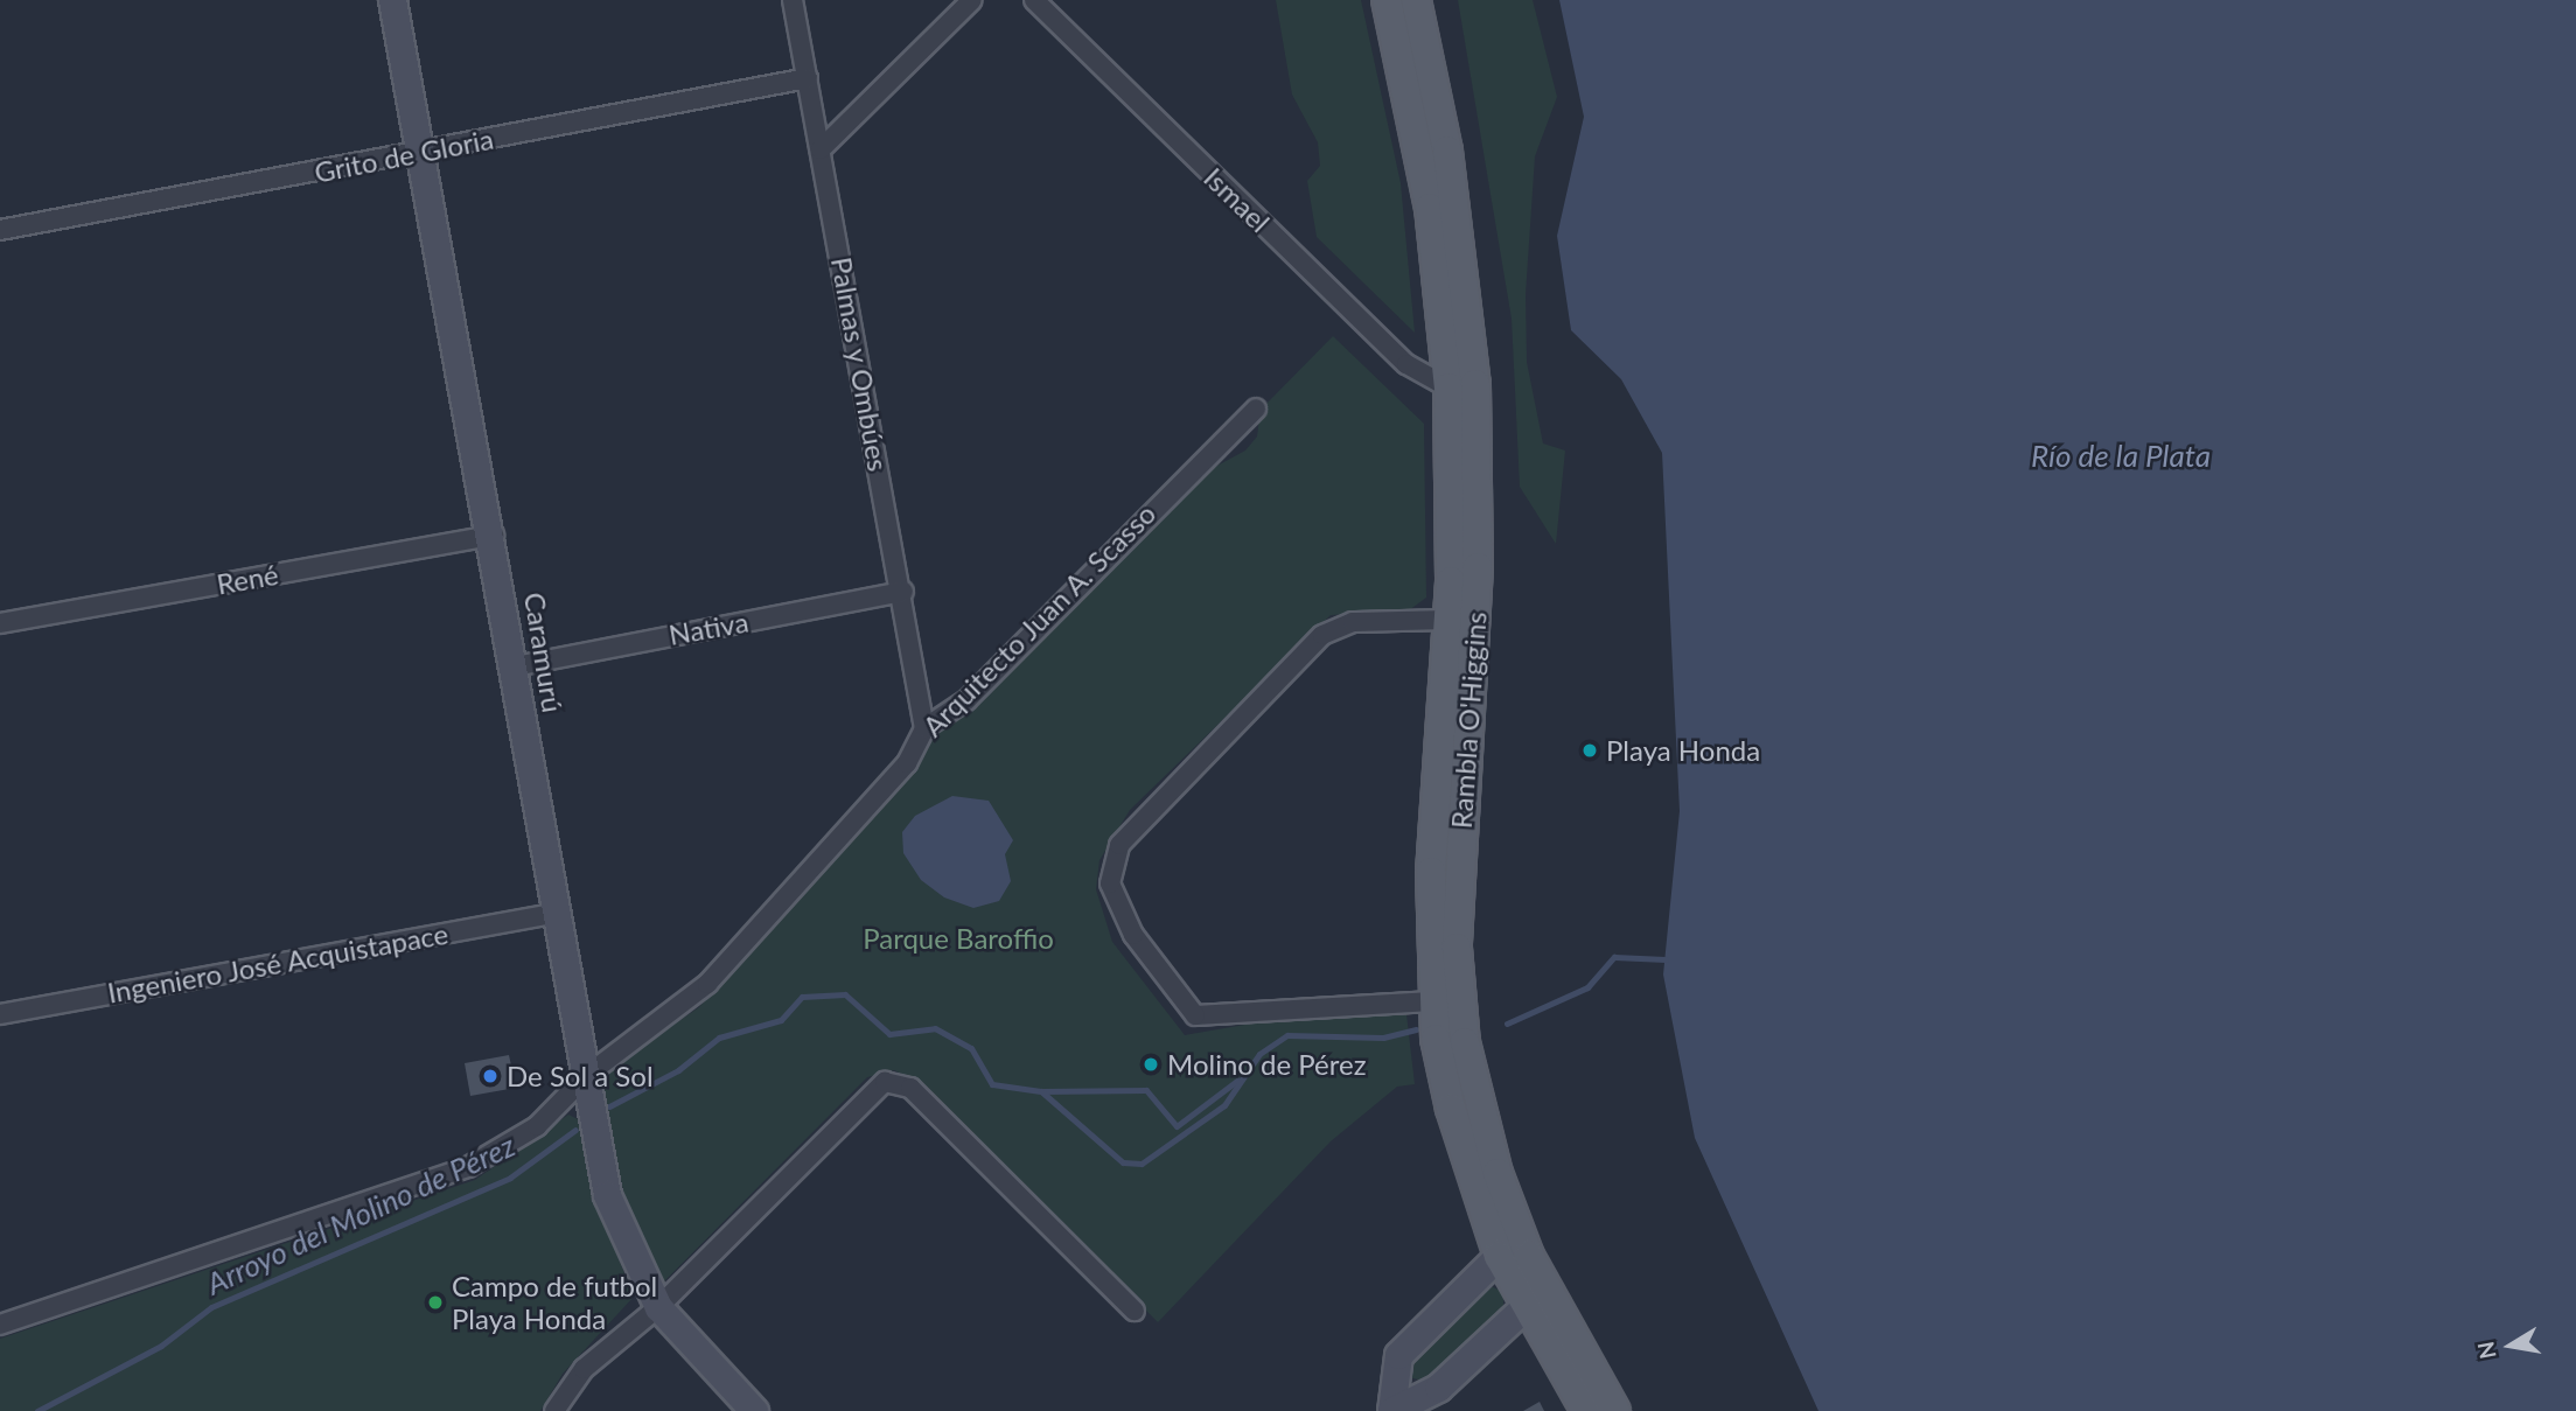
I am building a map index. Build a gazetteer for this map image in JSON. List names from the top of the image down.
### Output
{
  "streets": {
    "main road": ["Caramurú", "Rambla O'Higgins"],
    "street": [
      "Grito de Gloria",
      "Ismael",
      "Palmas y Ombúes",
      "René",
      "Arquitecto Juan A. Scasso",
      "Nativa",
      "Ingeniero José Acquistapace"
    ]
  },
  "crossings": [
    ["Grito de Gloria", "Palmas y Ombúes"],
    ["Grito de Gloria", "Caramurú"],
    ["Ismael", "Rambla O'Higgins"],
    ["Palmas y Ombúes", "Arquitecto Juan A. Scasso"],
    ["Palmas y Ombúes", "Nativa"],
    ["René", "Caramurú"],
    ["Arquitecto Juan A. Scasso", "Caramurú"],
    ["Nativa", "Caramurú"],
    ["Caramurú", "Ingeniero José Acquistapace"]
  ],
  "water": ["Río de la Plata", "Arroyo del Molino de Pérez"],
  "parks": ["Parque Baroffio"],
  "places": [
    "Playa Honda",
    "Molino de Pérez",
    "De Sol a Sol",
    "Campo de futbol Playa Honda"
  ],
  "north": "left"
}
